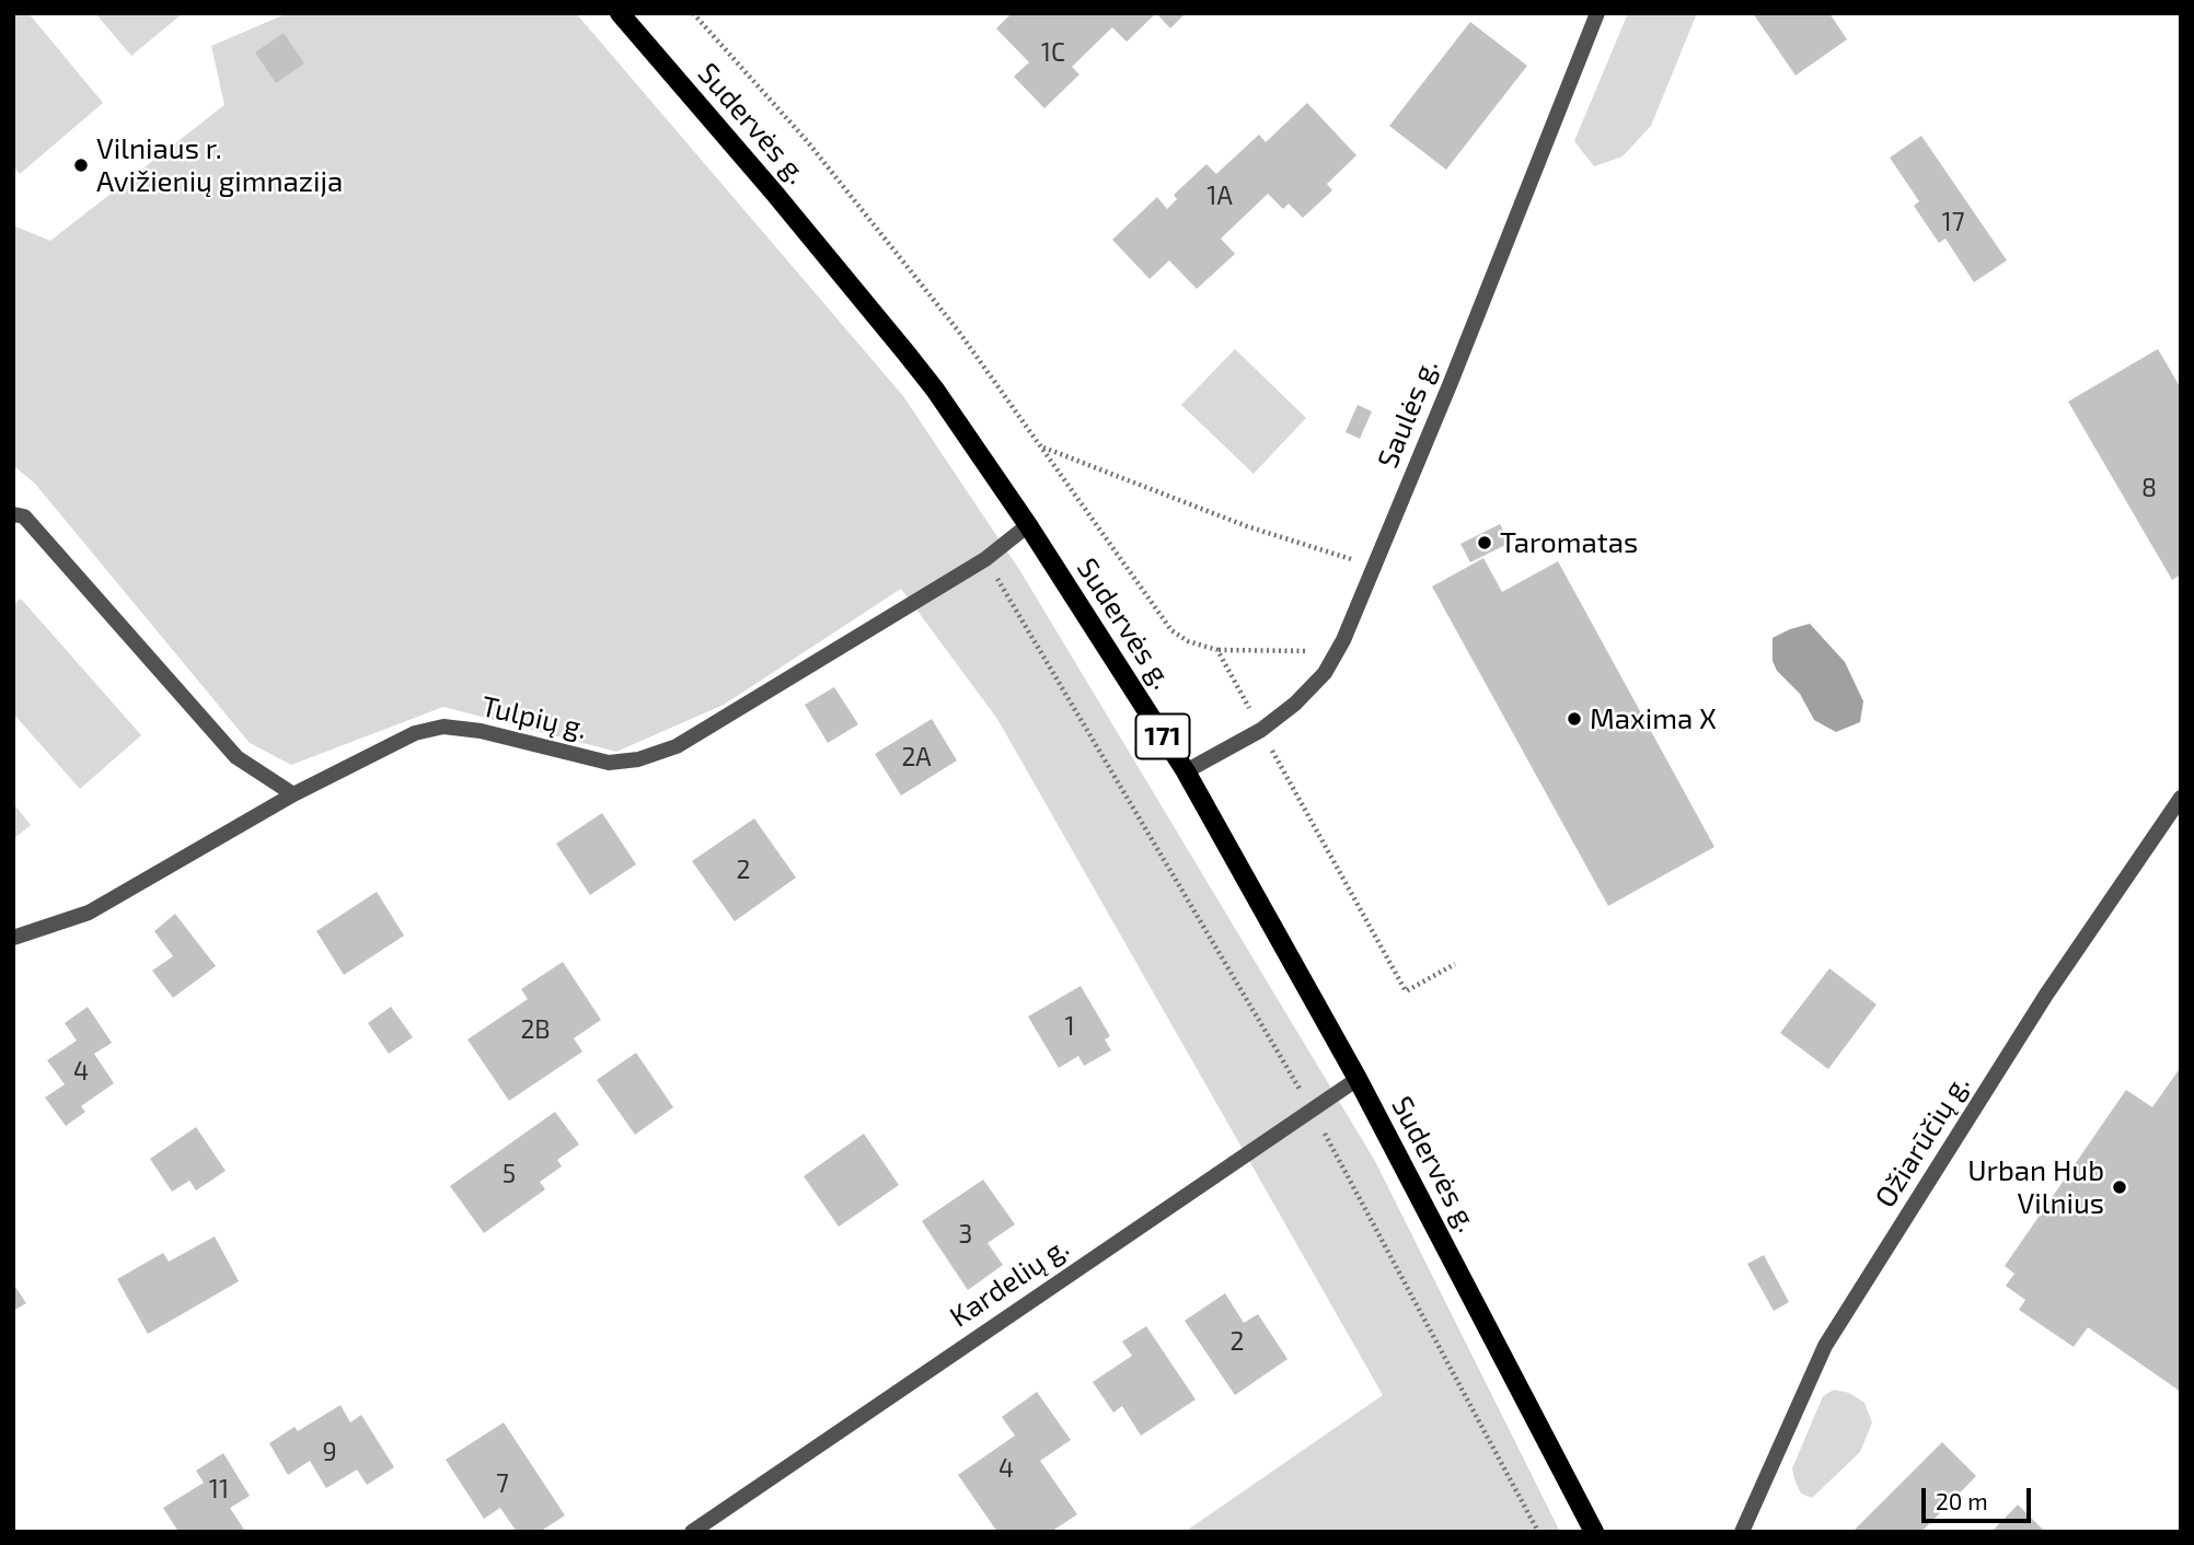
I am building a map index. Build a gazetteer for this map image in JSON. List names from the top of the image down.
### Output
{
  "streets": {
    "main road": ["Sudervės g.", "171"],
    "street": [
      "Saulės g.",
      "Tulpių g.",
      "Ožiarūčių g.",
      "Kardelių g."
    ]
  },
  "crossings": [
    ["Sudervės g.", "Saulės g."],
    ["Sudervės g.", "Tulpių g."],
    ["Sudervės g.", "Kardelių g."]
  ],
  "places": [
    "Vilniaus r. Avižienių gimnazija",
    "Taromatas",
    "Maxima X",
    "Urban Hub Vilnius"
  ],
  "house_numbers": [
    "1C",
    "1A",
    "17",
    "8",
    "2A",
    "2",
    "1",
    "2B",
    "4",
    "5",
    "3",
    "2",
    "9",
    "4",
    "7",
    "11"
  ],
  "scale_bar": "20 m"
}
